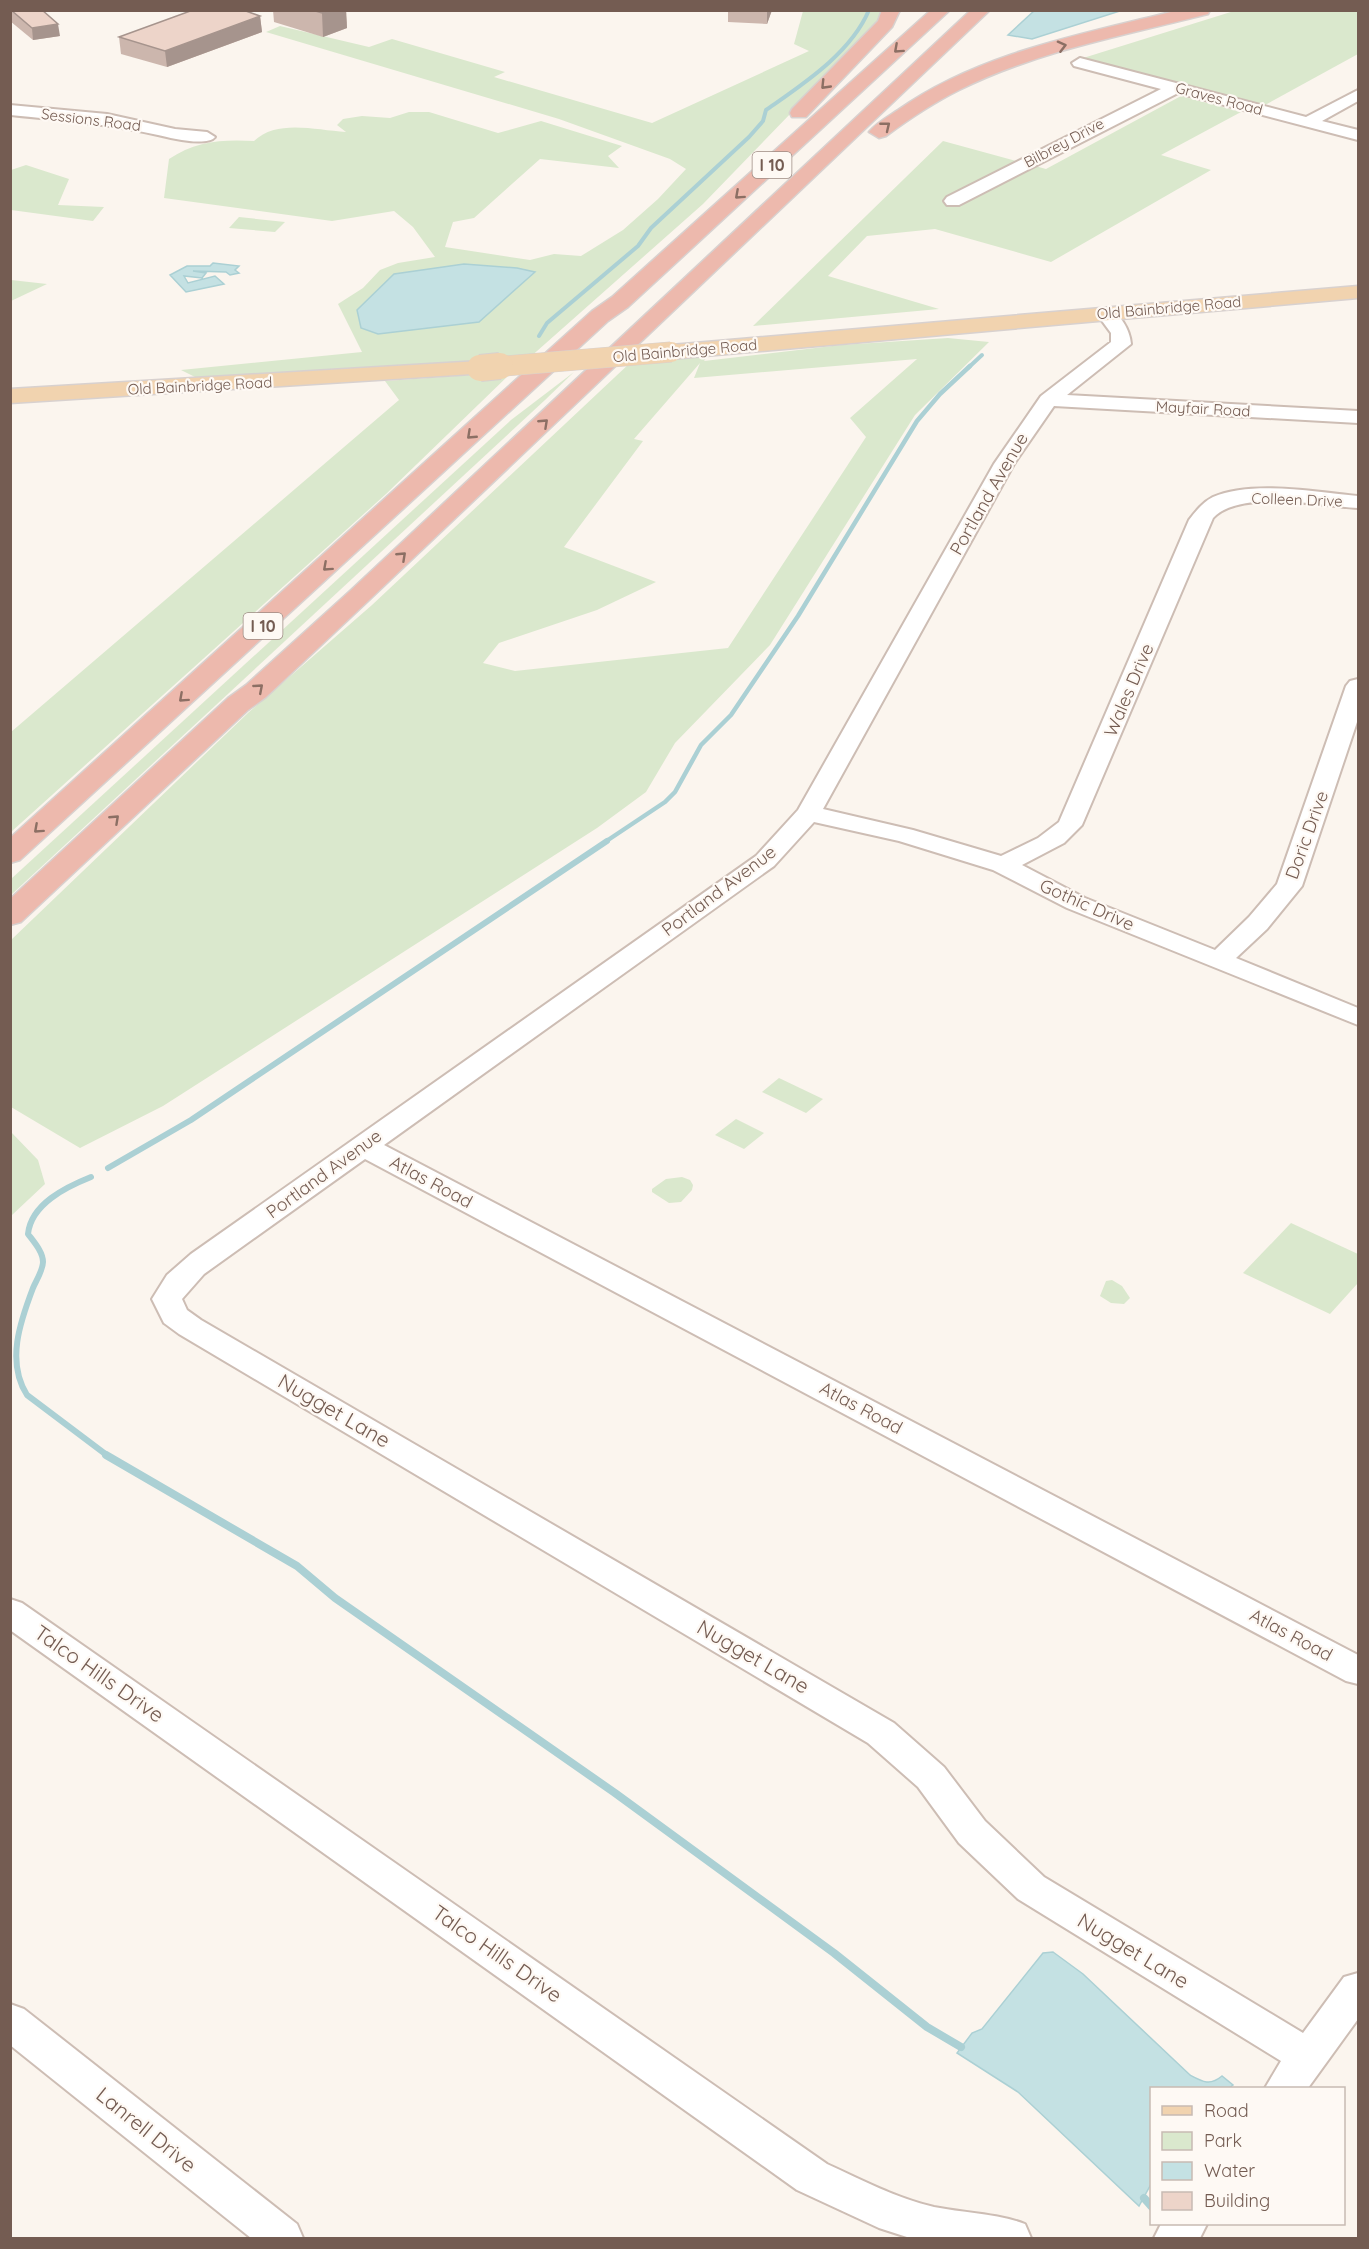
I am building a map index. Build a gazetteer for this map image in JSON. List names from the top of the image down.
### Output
{
  "streets": {
    "highway": ["I 10"],
    "main road": ["Old Bainbridge Road"],
    "street": [
      "Graves Road",
      "Sessions Road",
      "Bilbrey Drive",
      "Mayfair Road",
      "Portland Avenue",
      "Colleen Drive",
      "Wales Drive",
      "Doric Drive",
      "Gothic Drive",
      "Atlas Road",
      "Nugget Lane",
      "Talco Hills Drive",
      "Lanrell Drive"
    ]
  },
  "crossings": [
    ["Graves Road", "Bilbrey Drive"],
    ["Old Bainbridge Road", "Portland Avenue"],
    ["Mayfair Road", "Portland Avenue"],
    ["Portland Avenue", "Gothic Drive"],
    ["Portland Avenue", "Atlas Road"],
    ["Portland Avenue", "Nugget Lane"],
    ["Colleen Drive", "Wales Drive"],
    ["Wales Drive", "Gothic Drive"],
    ["Doric Drive", "Gothic Drive"]
  ],
  "legend": [
    "Road",
    "Park",
    "Water",
    "Building"
  ]
}
